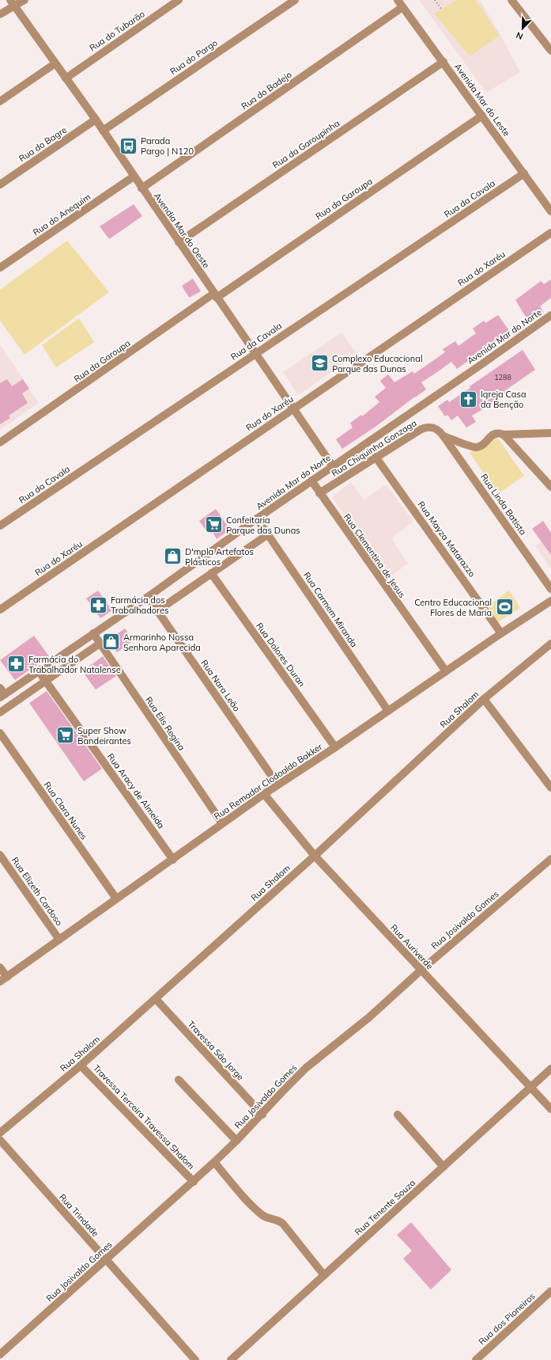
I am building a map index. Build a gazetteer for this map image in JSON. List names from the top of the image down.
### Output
{
  "streets": {
    "street": [
      "Rua do Tubarão",
      "Rua do Pargo",
      "Rua do Badejo",
      "Avenida Mar do Leste",
      "Rua do Bagre",
      "Rua da Garoupinha",
      "Rua da Garoupa",
      "Rua da Cavala",
      "Rua do Anequim",
      "Avendia Mar do Oeste",
      "Rua do Xaréu",
      "Avenida Mar do Norte",
      "Rua Chiquinha Gonzaga",
      "Rua Linda Batista",
      "Rua Mayza Matarazzo",
      "Rua Clementina de Jesus",
      "Rua Carmem Miranda",
      "Rua Dolores Duran",
      "Rua Nara Leão",
      "Rua Shalom",
      "Rua Elis Regina",
      "Rua Remador Clodoaldo Bakker",
      "Rua Aracy de Almeida",
      "Rua Clara Nunes",
      "Rua Elizeth Cardoso",
      "Rua Josivaldo Gomes",
      "Rua Auriverde",
      "Travessa São Jorge",
      "Travessa Terceira Travessa Shalom",
      "Rua Tenente Souza",
      "Rua Trindade",
      "Rua dos Pioneiros"
    ]
  },
  "crossings": [
    ["Rua do Tubarão", "Avendia Mar do Oeste"],
    ["Rua do Pargo", "Avendia Mar do Oeste"],
    ["Rua do Badejo", "Avenida Mar do Leste"],
    ["Rua do Badejo", "Avendia Mar do Oeste"],
    ["Avenida Mar do Leste", "Rua da Garoupinha"],
    ["Avenida Mar do Leste", "Rua da Garoupa"],
    ["Avenida Mar do Leste", "Rua da Cavala"],
    ["Rua do Bagre", "Avendia Mar do Oeste"],
    ["Rua da Garoupinha", "Avendia Mar do Oeste"],
    ["Rua da Garoupa", "Avendia Mar do Oeste"],
    ["Rua da Cavala", "Avendia Mar do Oeste"],
    ["Rua do Anequim", "Avendia Mar do Oeste"],
    ["Avendia Mar do Oeste", "Rua do Xaréu"],
    ["Avendia Mar do Oeste", "Avenida Mar do Norte"],
    ["Avenida Mar do Norte", "Rua Clementina de Jesus"],
    ["Avenida Mar do Norte", "Rua Carmem Miranda"],
    ["Avenida Mar do Norte", "Rua Nara Leão"],
    ["Avenida Mar do Norte", "Rua Elis Regina"],
    ["Avenida Mar do Norte", "Rua Aracy de Almeida"],
    ["Rua Chiquinha Gonzaga", "Rua Linda Batista"],
    ["Rua Chiquinha Gonzaga", "Rua Mayza Matarazzo"],
    ["Rua Chiquinha Gonzaga", "Rua Clementina de Jesus"],
    ["Rua Mayza Matarazzo", "Rua Remador Clodoaldo Bakker"],
    ["Rua Clementina de Jesus", "Rua Remador Clodoaldo Bakker"],
    ["Rua Carmem Miranda", "Rua Remador Clodoaldo Bakker"],
    ["Rua Dolores Duran", "Rua Remador Clodoaldo Bakker"],
    ["Rua Nara Leão", "Rua Remador Clodoaldo Bakker"],
    ["Rua Shalom", "Rua Auriverde"],
    ["Rua Shalom", "Travessa São Jorge"],
    ["Rua Shalom", "Travessa Terceira Travessa Shalom"],
    ["Rua Elis Regina", "Rua Remador Clodoaldo Bakker"],
    ["Rua Remador Clodoaldo Bakker", "Rua Aracy de Almeida"],
    ["Rua Remador Clodoaldo Bakker", "Rua Clara Nunes"],
    ["Rua Remador Clodoaldo Bakker", "Rua Elizeth Cardoso"],
    ["Rua Remador Clodoaldo Bakker", "Rua Auriverde"],
    ["Rua Josivaldo Gomes", "Rua Auriverde"],
    ["Rua Josivaldo Gomes", "Travessa São Jorge"],
    ["Rua Josivaldo Gomes", "Travessa Terceira Travessa Shalom"],
    ["Rua Josivaldo Gomes", "Rua Trindade"],
    ["Rua Auriverde", "Rua Tenente Souza"]
  ],
  "places": {
    "bus stop": ["Parada Pargo | N120"],
    "school or university": ["Complexo Educacional Parque das Dunas"],
    "church": ["Igreja Casa da Benção"],
    "supermarket": ["Confeitaria Parque das Dunas", "Super Show Bandeirantes"],
    "shop": ["D'mpla Artefatos Plásticos", "Armarinho Nossa Senhora Aparecida"],
    "pharmacy": ["Farmácia dos Trabalhadores", "Farmácia do Trabalhador Natalense"],
    "sports": ["Centro Educacional Flores de Maria"]
  },
  "house_numbers": ["1288"],
  "north": "bottom left"
}
